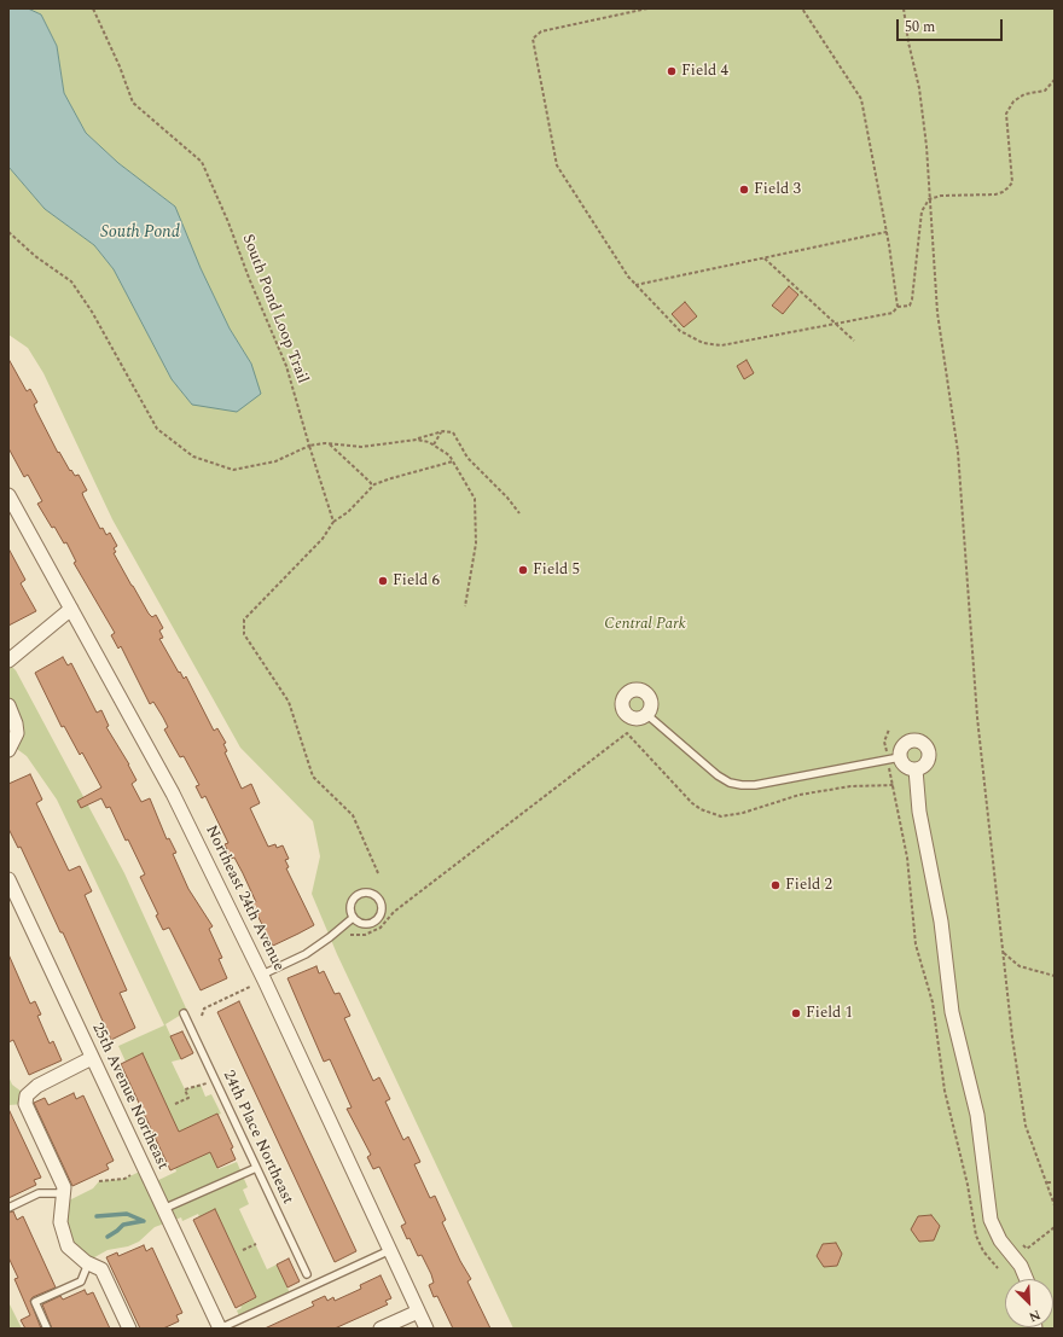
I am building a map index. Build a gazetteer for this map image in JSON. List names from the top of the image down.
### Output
{
  "streets": {
    "street": ["Northeast 24th Avenue", "25th Avenue Northeast"],
    "lane": ["24th Place Northeast"],
    "path": ["South Pond Loop Trail"]
  },
  "water": ["South Pond"],
  "parks": ["Central Park"],
  "places": [
    "Field 4",
    "Field 3",
    "Field 5",
    "Field 6",
    "Field 2",
    "Field 1"
  ],
  "scale_bar": "50 m",
  "north": "bottom right"
}
